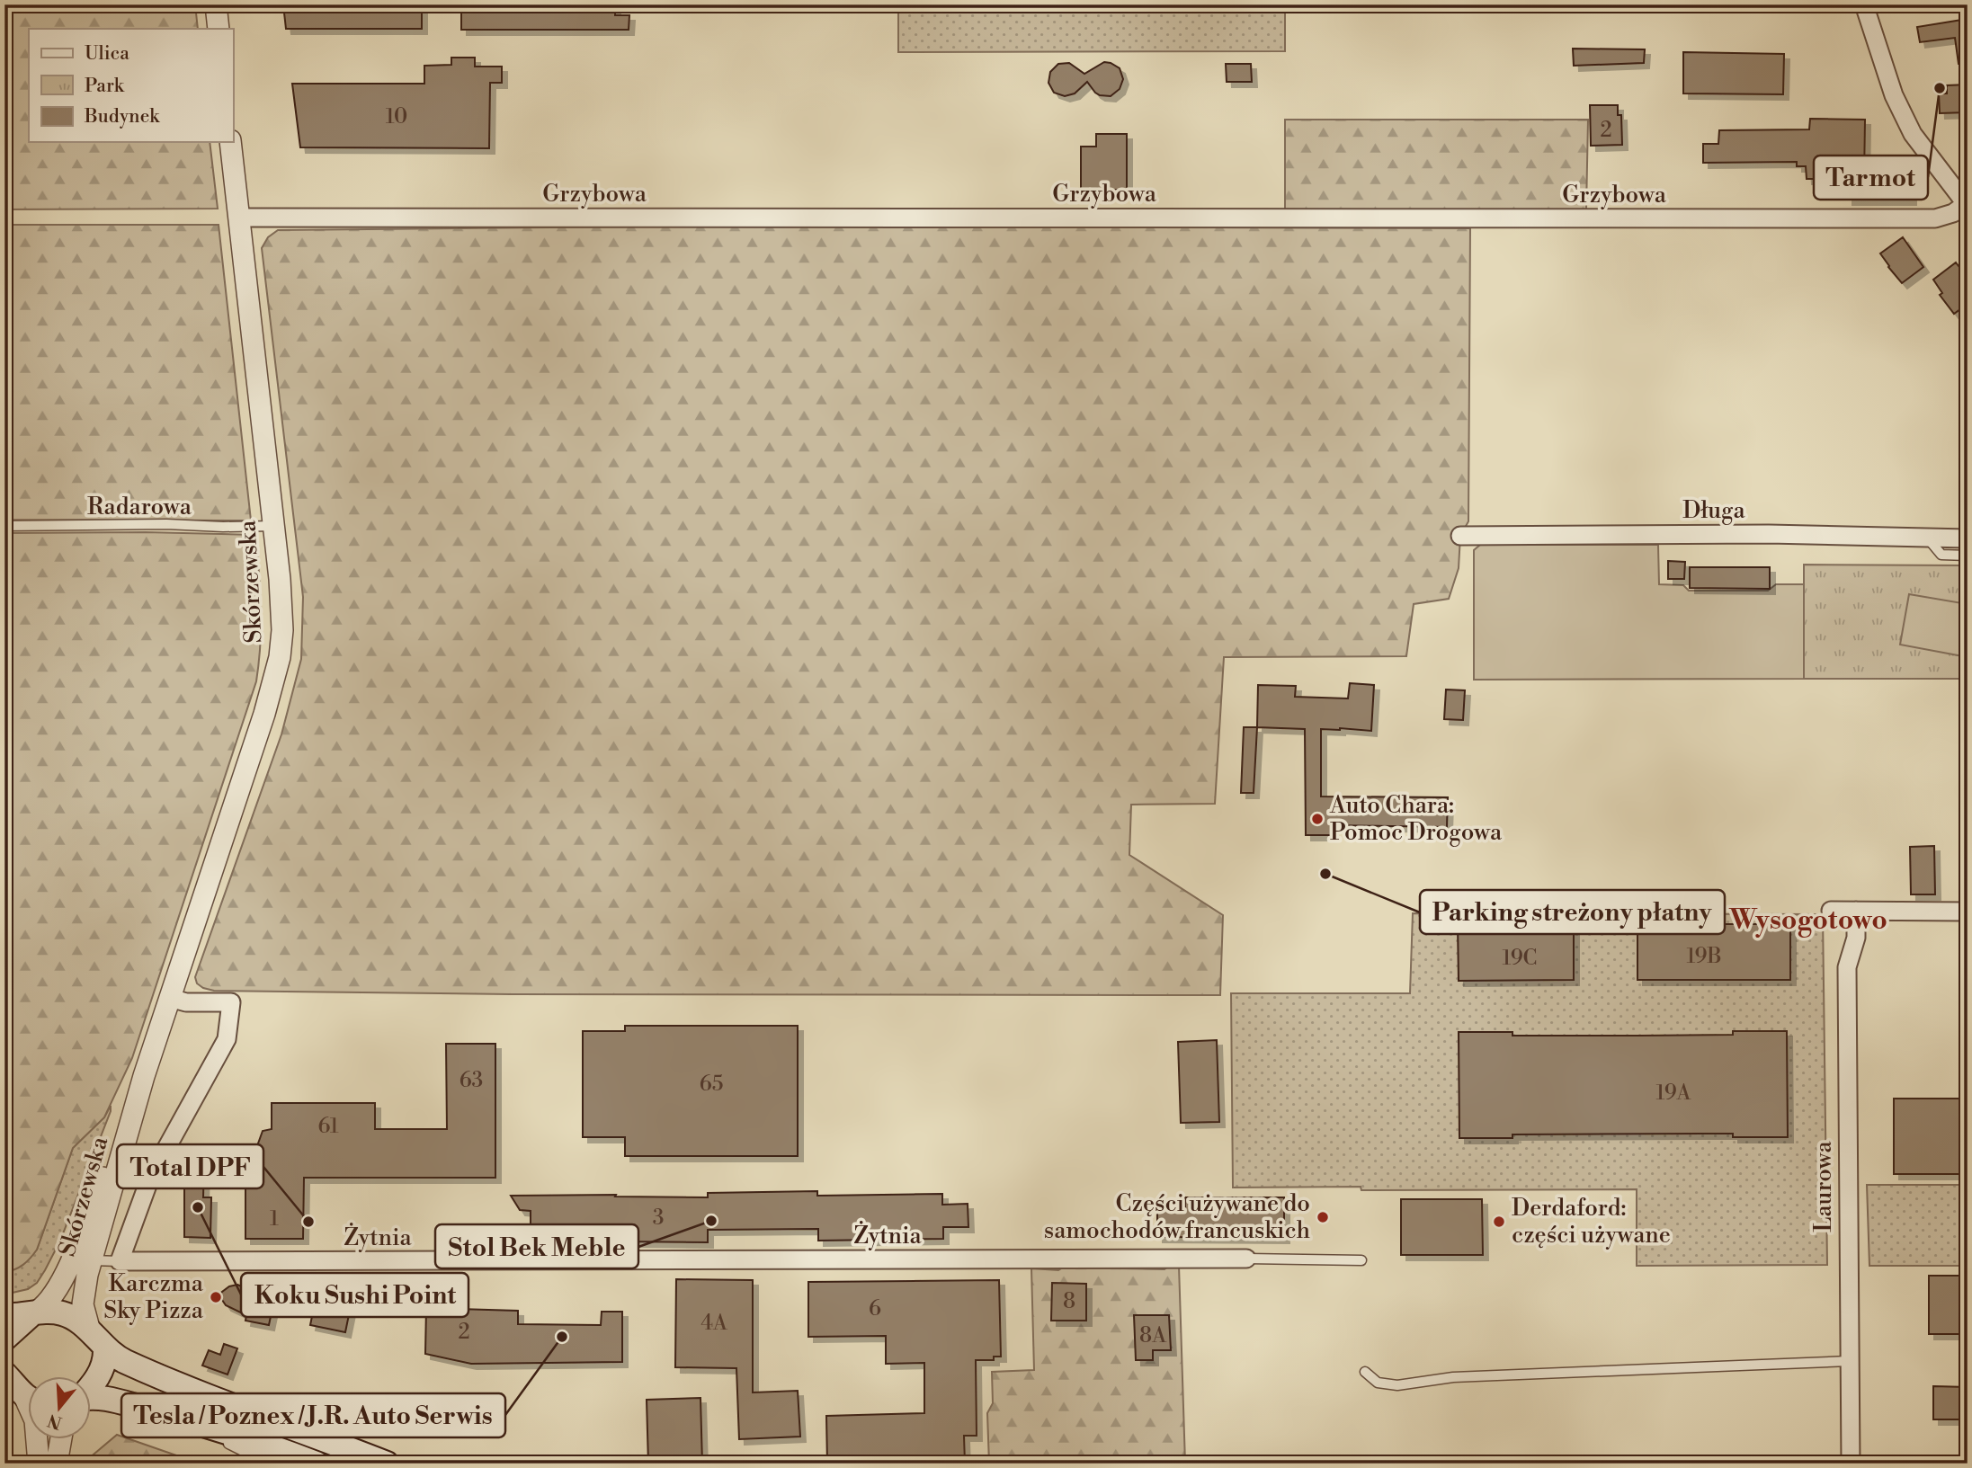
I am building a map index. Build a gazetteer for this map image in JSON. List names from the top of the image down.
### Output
{
  "streets": {
    "street": [
      "Grzybowa",
      "Długa",
      "Skórzewska",
      "Laurowa",
      "Żytnia"
    ],
    "lane": ["Radarowa"]
  },
  "crossings": [
    ["Grzybowa", "Skórzewska"],
    ["Radarowa", "Skórzewska"]
  ],
  "districts": ["Wysogotowo"],
  "places": [
    "Tarmot",
    "Auto Chara: Pomoc Drogowa",
    "Parking streżony płatny",
    "Koku Sushi Point",
    "Części używane do samochodów francuskich",
    "Stol Bek Meble",
    "Total DPF",
    "Derdaford: części używane",
    "Karczma Sky Pizza",
    "Tesla / Poznex / J.R. Auto Serwis"
  ],
  "house_numbers": [
    "10",
    "2",
    "19B",
    "19C",
    "63",
    "65",
    "19A",
    "61",
    "3",
    "1",
    "8",
    "6",
    "4A",
    "2",
    "8A"
  ],
  "legend": ["Ulica", "Park", "Budynek"],
  "north": "bottom"
}
